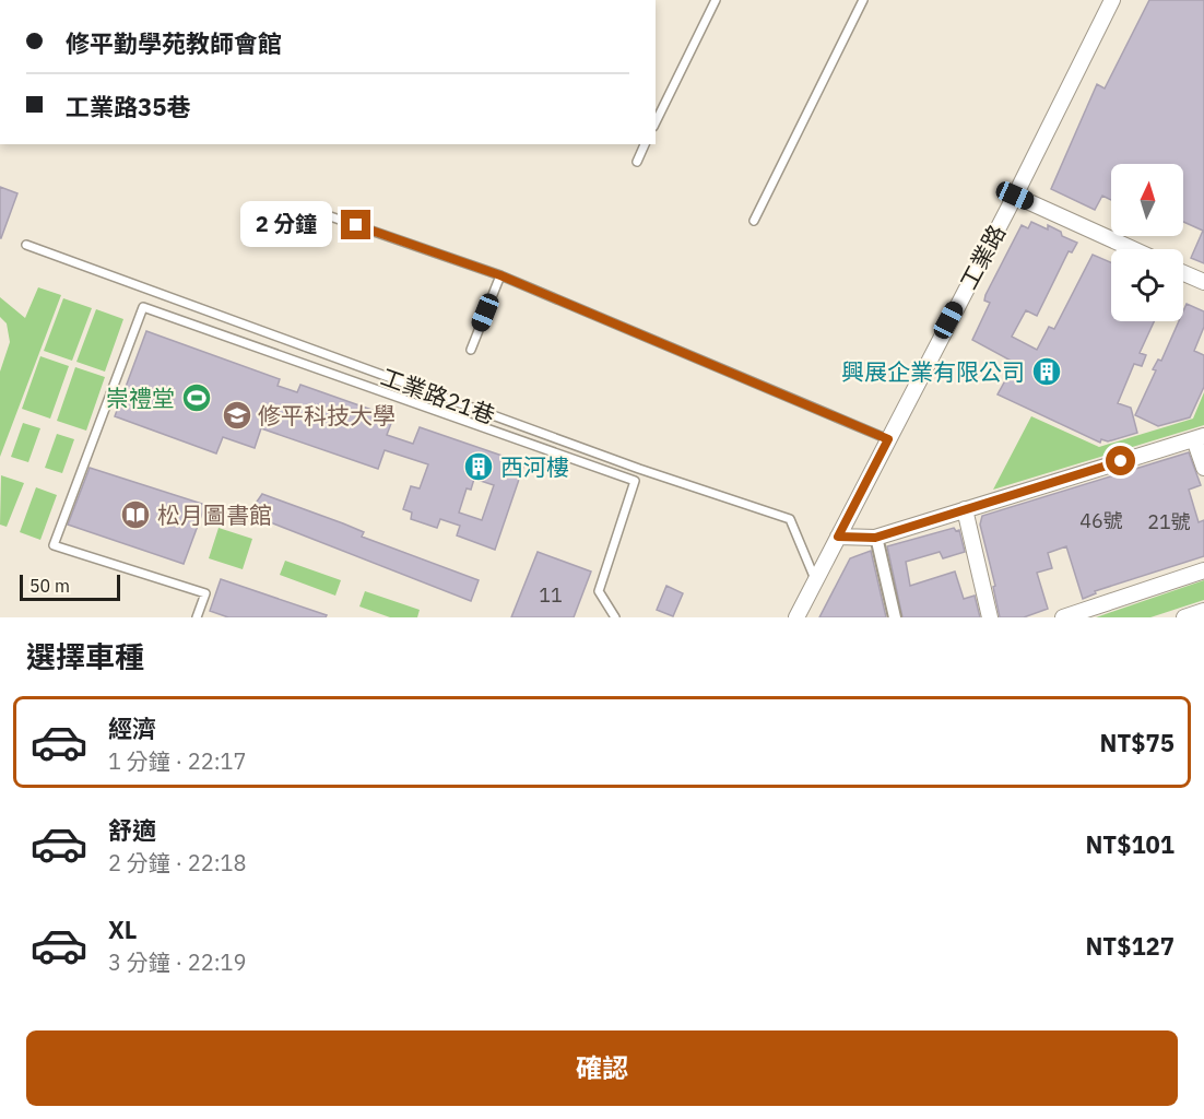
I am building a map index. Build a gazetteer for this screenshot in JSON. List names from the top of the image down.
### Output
{
  "streets": {
    "street": ["工業路"],
    "lane": ["工業路21巷"]
  },
  "crossings": [
    ["工業路", "工業路21巷"]
  ],
  "places": {
    "building": ["興展企業有限公司", "西河樓"],
    "sports": ["崇禮堂"],
    "school or university": ["修平科技大學"],
    "library": ["松月圖書館"]
  },
  "house_numbers": ["46號", "21號", "11"],
  "scale_bar": "50 m",
  "north": "top",
  "page": {
    "banner": ["修平勤學苑教師會館", "工業路35巷"],
    "bubble": "2 分鐘",
    "scale": "50 m",
    "heading": "選擇車種",
    "list": [
      {
        "name": "經濟",
        "note": "1 分鐘 · 22:17",
        "value": "NT$75"
      },
      {
        "name": "舒適",
        "note": "2 分鐘 · 22:18",
        "value": "NT$101"
      },
      {
        "name": "XL",
        "note": "3 分鐘 · 22:19",
        "value": "NT$127"
      }
    ],
    "buttons": "確認"
  }
}
